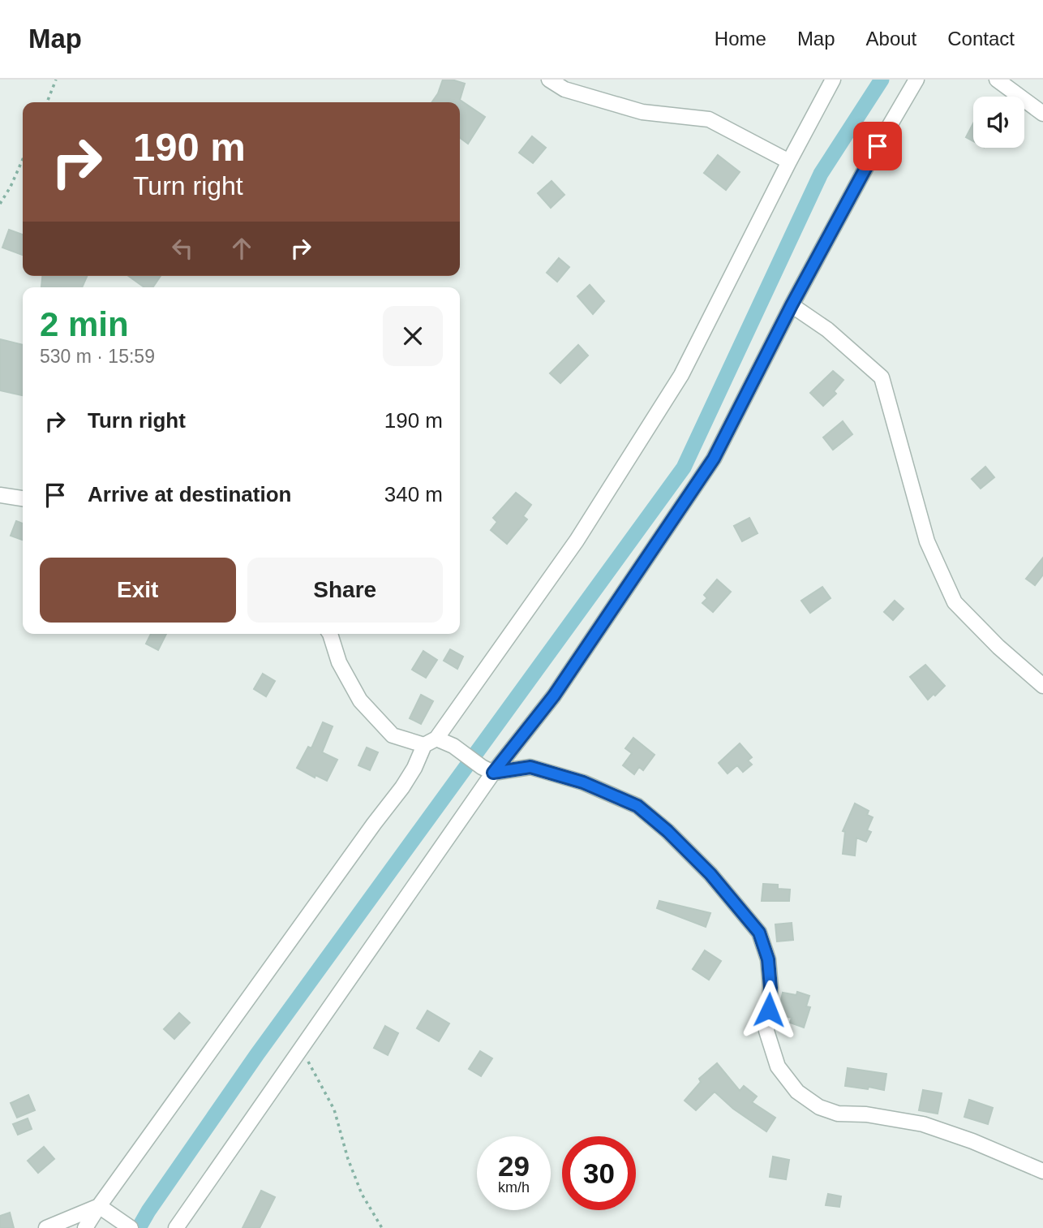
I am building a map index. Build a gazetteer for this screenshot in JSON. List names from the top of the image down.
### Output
{
  "page": {
    "header": "Map",
    "nav": [
      "Home",
      "Map",
      "About",
      "Contact"
    ],
    "turn": ["190 m", "Turn right"],
    "heading": ["2 min", "530 m · 15:59"],
    "list": [
      {
        "name": "Turn right",
        "value": "190 m"
      },
      {
        "name": "Arrive at destination",
        "value": "340 m"
      }
    ],
    "buttons": ["Exit", "Share"],
    "speed": "29 km/h",
    "limit": "30"
  }
}
